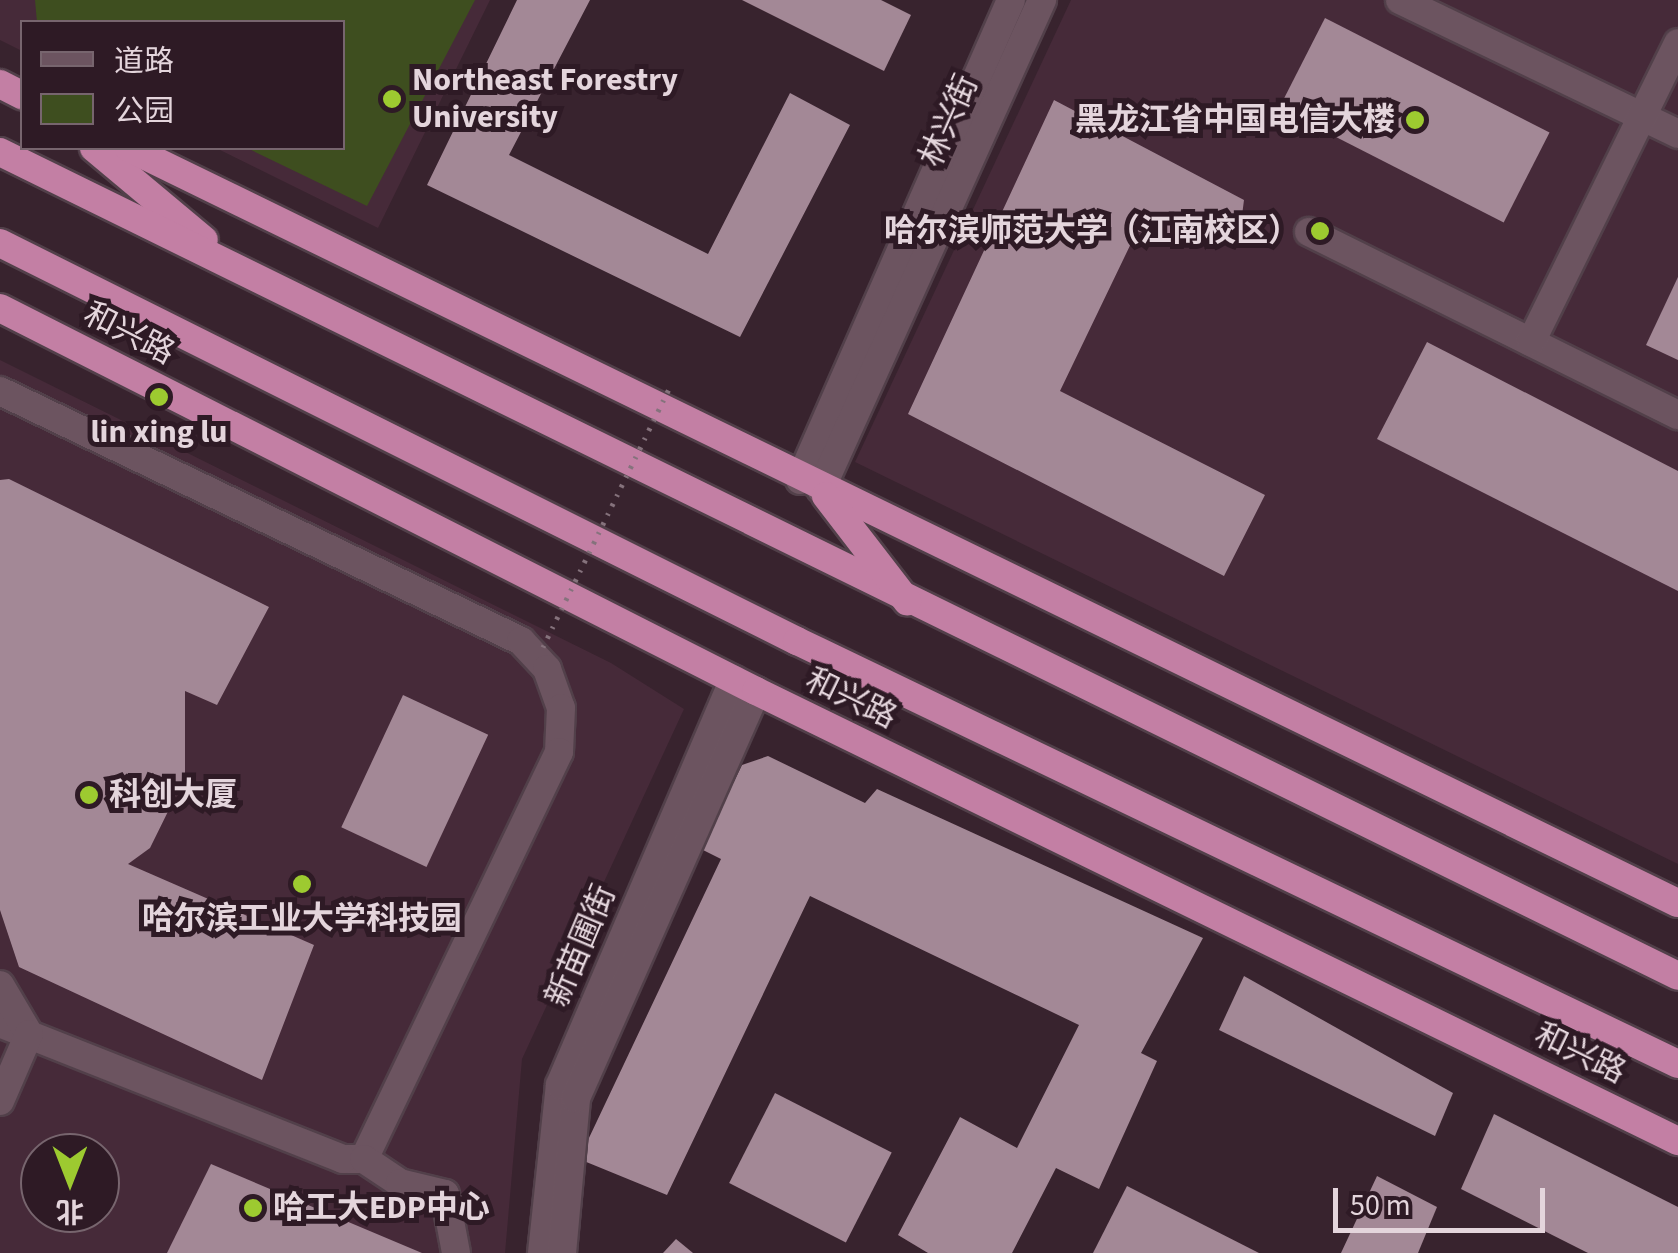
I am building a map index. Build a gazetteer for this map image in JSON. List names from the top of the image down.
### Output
{
  "streets": {
    "highway": ["和兴路"],
    "street": ["林兴街", "新苗圃街"]
  },
  "crossings": [
    ["和兴路", "新苗圃街"]
  ],
  "places": [
    "Northeast Forestry University",
    "黑龙江省中国电信大楼",
    "哈尔滨师范大学（江南校区）",
    "lin xing lu",
    "科创大厦",
    "哈尔滨工业大学科技园",
    "哈工大EDP中心"
  ],
  "legend": ["道路", "公园"],
  "scale_bar": "50 m",
  "north": "bottom"
}
